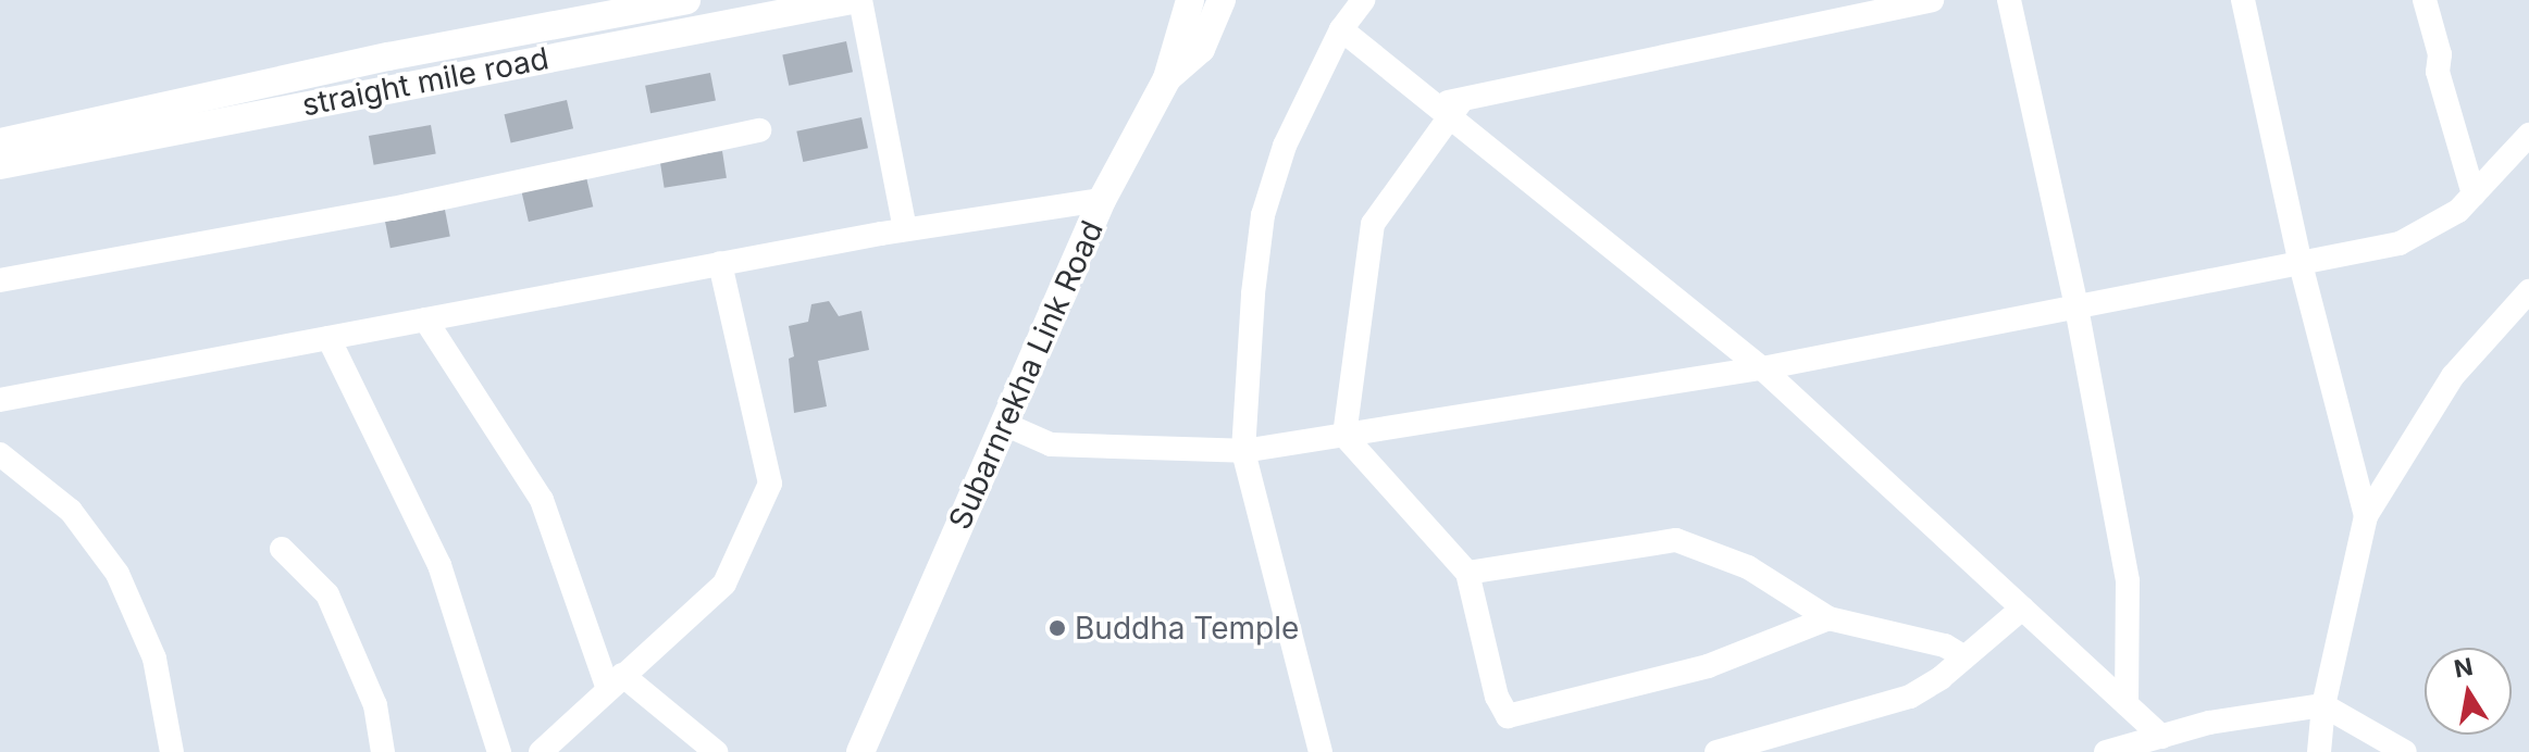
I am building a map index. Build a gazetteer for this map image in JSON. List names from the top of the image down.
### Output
{
  "streets": {
    "street": ["straight mile road", "Subarnrekha Link Road"]
  },
  "places": ["Buddha Temple"],
  "north": "top"
}
